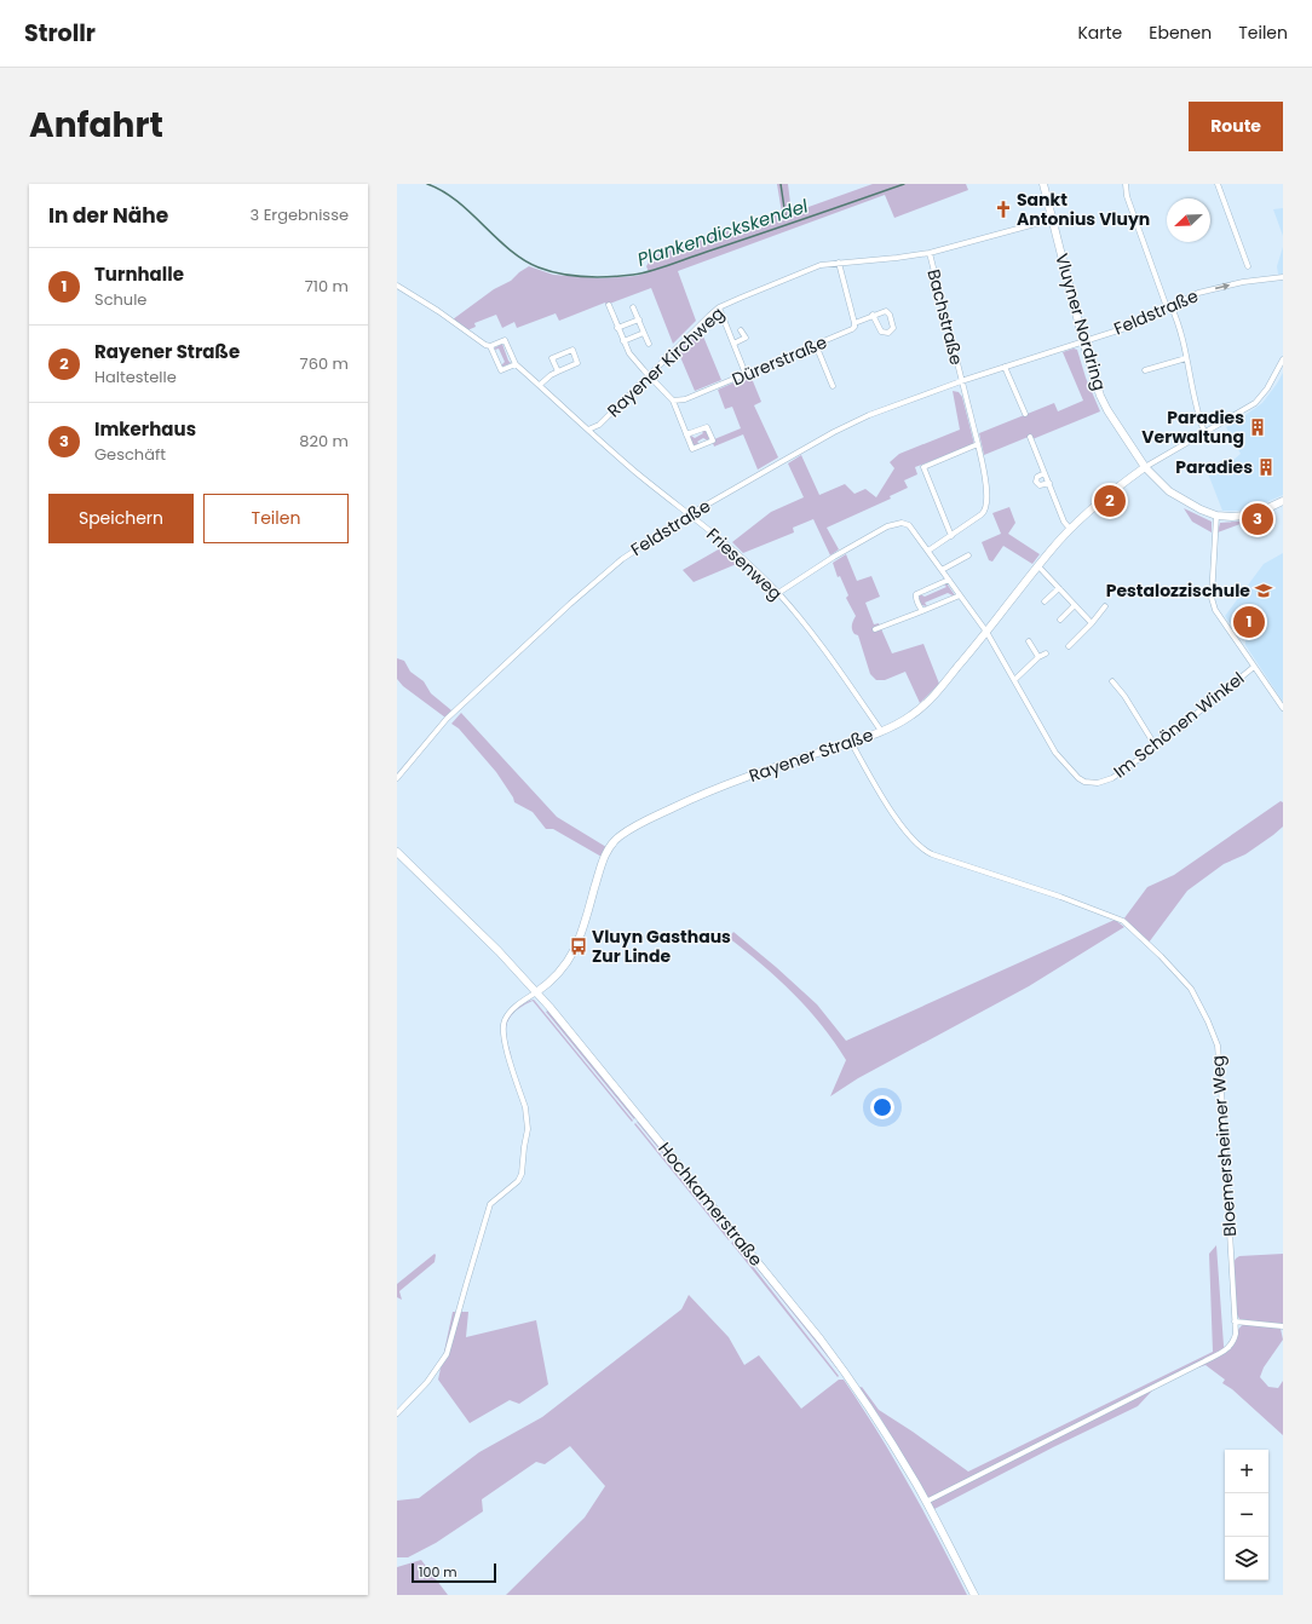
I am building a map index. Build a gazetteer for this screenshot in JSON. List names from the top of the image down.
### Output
{
  "streets": {
    "street": [
      "Feldstraße",
      "Bachstraße",
      "Vluyner Nordring",
      "Dürerstraße",
      "Rayener Kirchweg",
      "Friesenweg",
      "Im Schönen Winkel",
      "Rayener Straße",
      "Bloemersheimer Weg",
      "Hochkamerstraße"
    ]
  },
  "crossings": [
    ["Feldstraße", "Bachstraße"],
    ["Feldstraße", "Vluyner Nordring"],
    ["Feldstraße", "Friesenweg"],
    ["Bachstraße", "Rayener Kirchweg"],
    ["Bachstraße", "Im Schönen Winkel"],
    ["Vluyner Nordring", "Rayener Kirchweg"],
    ["Vluyner Nordring", "Rayener Straße"],
    ["Rayener Kirchweg", "Friesenweg"],
    ["Friesenweg", "Im Schönen Winkel"],
    ["Friesenweg", "Rayener Straße"],
    ["Im Schönen Winkel", "Rayener Straße"],
    ["Rayener Straße", "Bloemersheimer Weg"],
    ["Rayener Straße", "Hochkamerstraße"],
    ["Bloemersheimer Weg", "Hochkamerstraße"]
  ],
  "water": ["Plankendickskendel"],
  "places": {
    "church": ["Sankt Antonius Vluyn"],
    "building": ["Paradies Verwaltung", "Paradies"],
    "school or university": ["Pestalozzischule"],
    "bus stop": ["Vluyn Gasthaus Zur Linde"]
  },
  "scale_bar": "100 m",
  "north": "bottom left",
  "page": {
    "header": "Strollr",
    "nav": ["Karte", "Ebenen", "Teilen"],
    "title": "Anfahrt",
    "buttons": [
      "Route",
      ["Speichern", "Teilen"]
    ],
    "heading": ["In der Nähe", "3 Ergebnisse"],
    "list": [
      {
        "mark": "1",
        "name": "Turnhalle",
        "note": "Schule",
        "value": "710 m"
      },
      {
        "mark": "2",
        "name": "Rayener Straße",
        "note": "Haltestelle",
        "value": "760 m"
      },
      {
        "mark": "3",
        "name": "Imkerhaus",
        "note": "Geschäft",
        "value": "820 m"
      }
    ],
    "pins": ["2", "3", "1"],
    "map_buttons": ["+", "−"],
    "scale": "100 m"
  }
}
